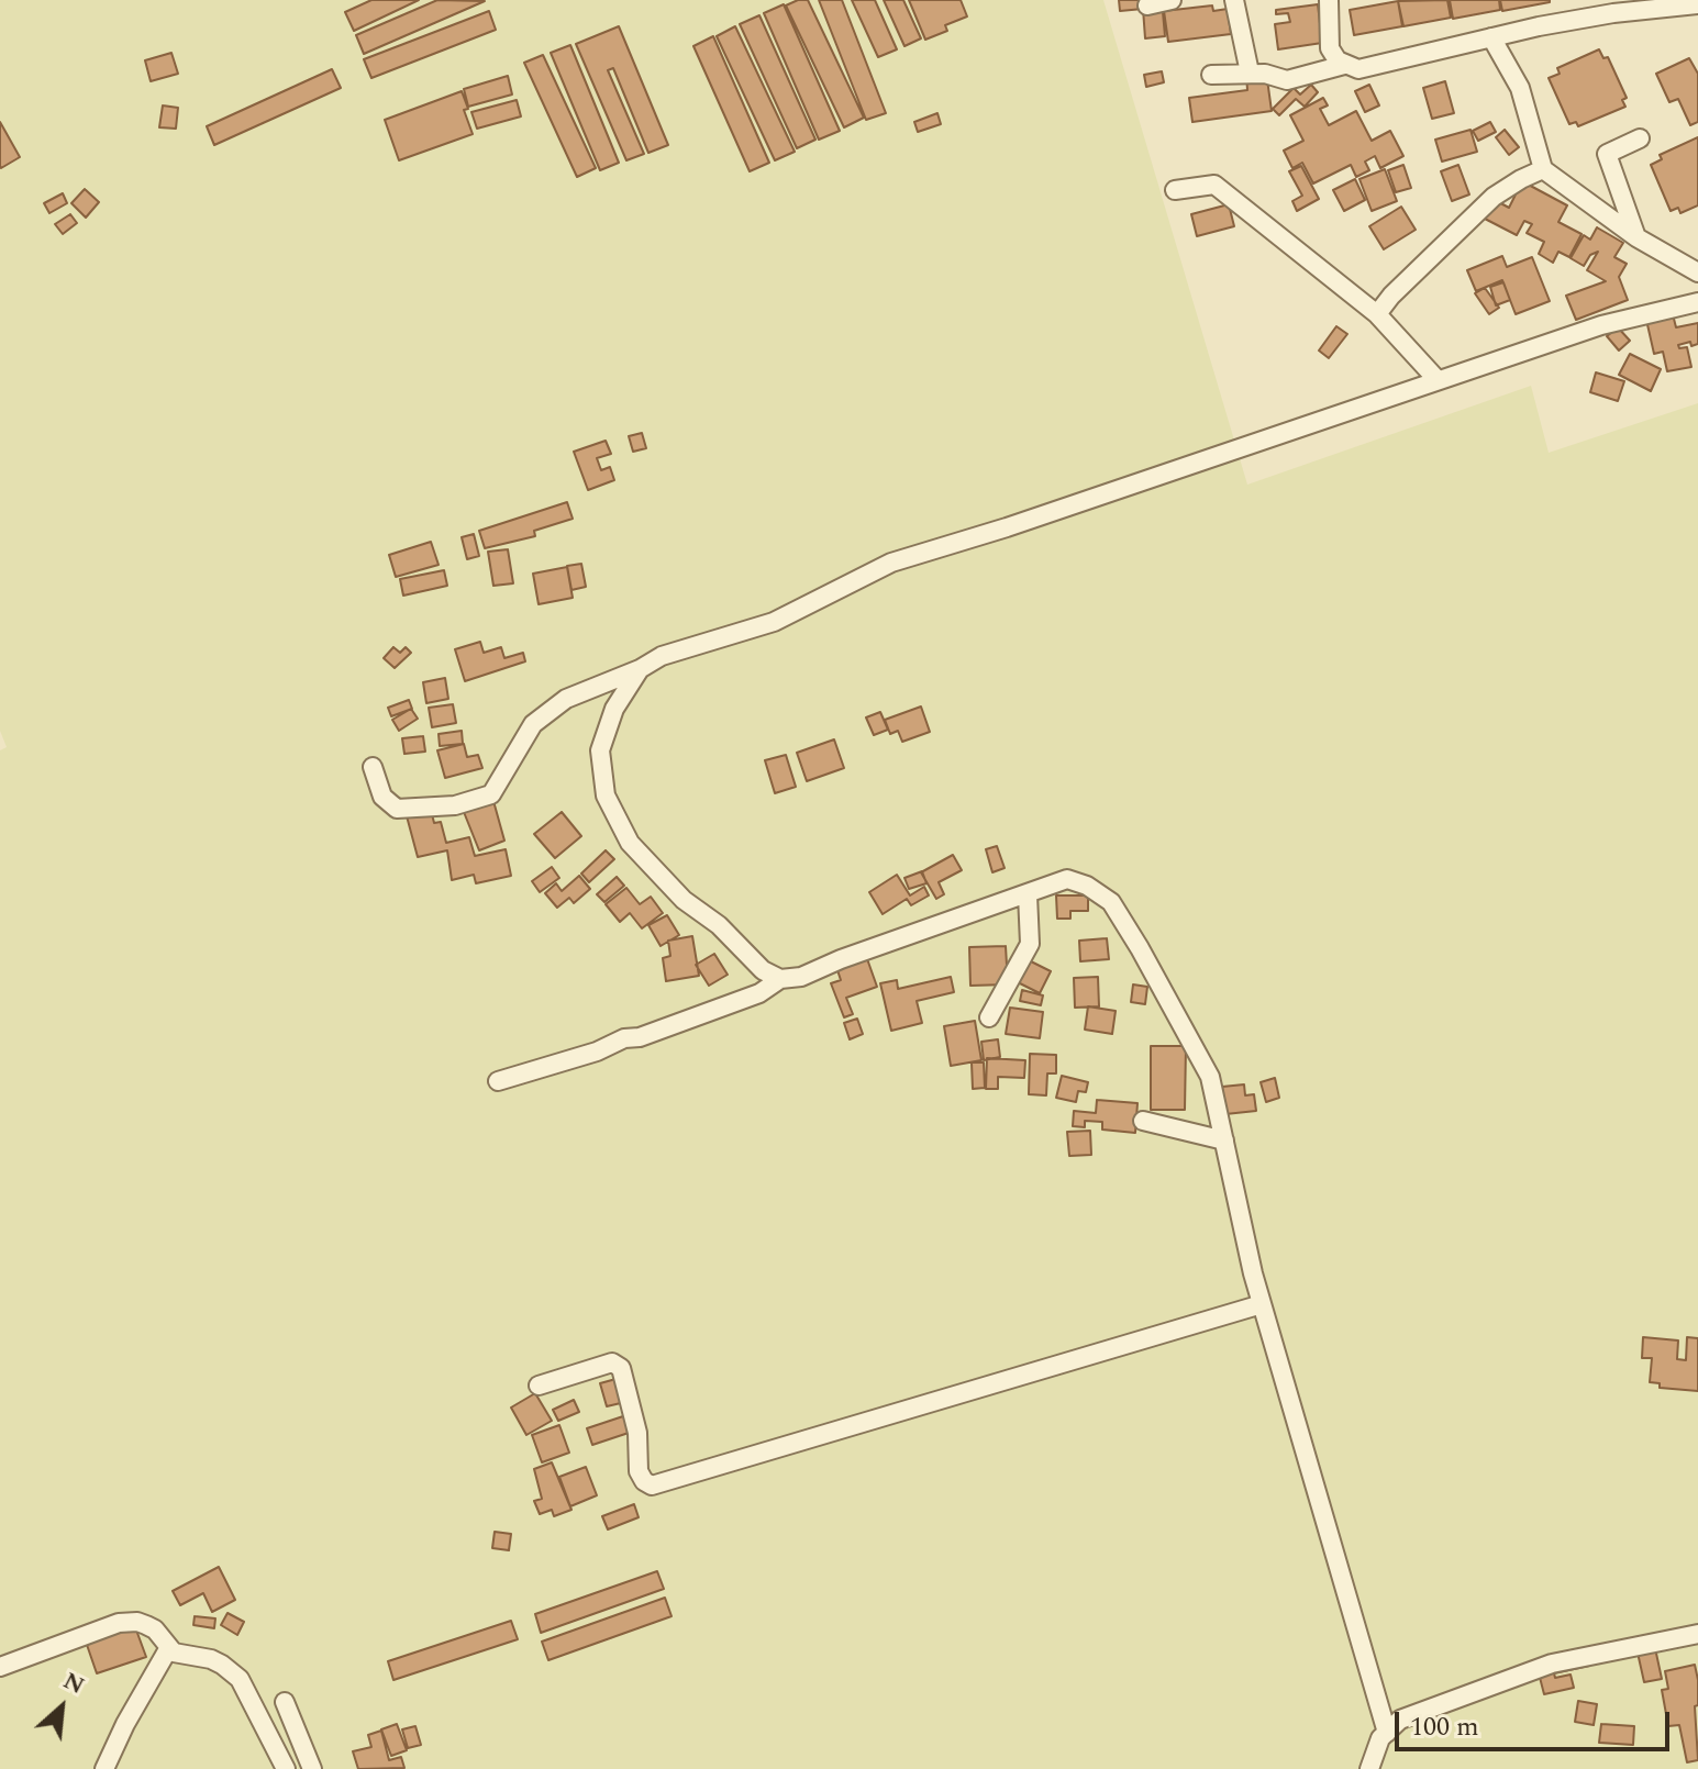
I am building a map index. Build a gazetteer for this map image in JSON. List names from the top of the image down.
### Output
{
  "scale_bar": "100 m",
  "north": "top right"
}
